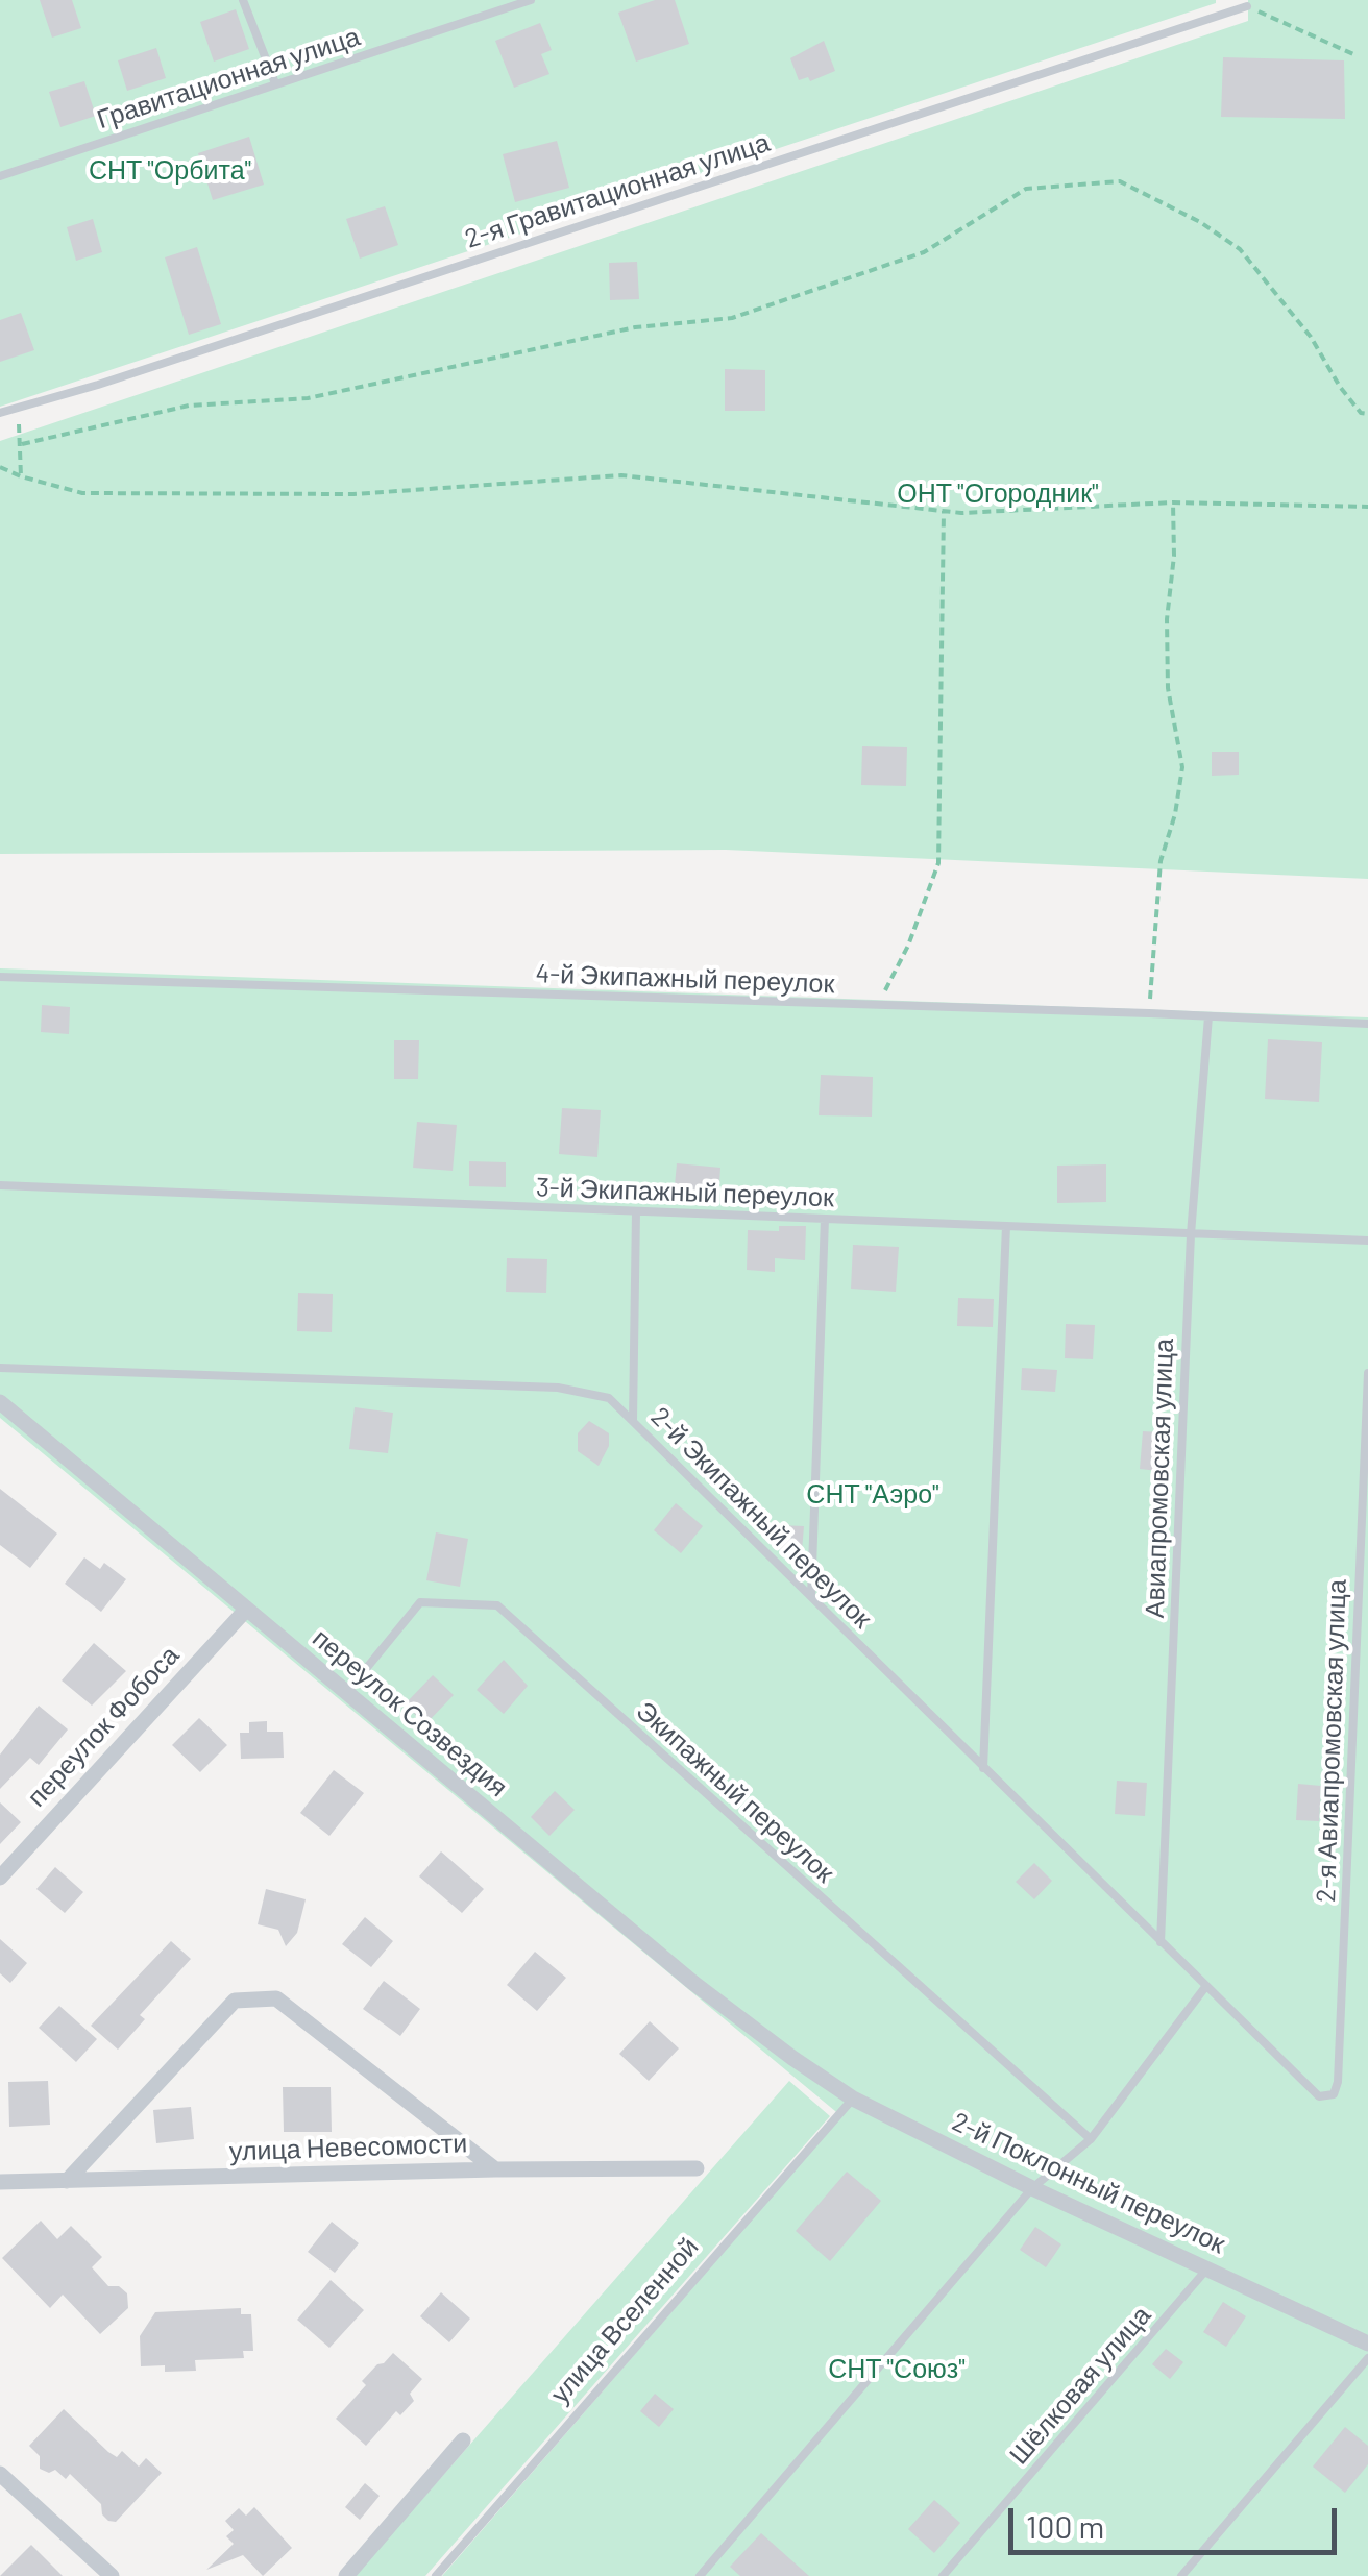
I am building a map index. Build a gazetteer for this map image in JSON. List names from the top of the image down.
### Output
{
  "streets": {
    "street": [
      "переулок Созвездия",
      "переулок Фобоса",
      "улица Невесомости",
      "2-й Поклонный переулок"
    ],
    "lane": [
      "Гравитационная улица",
      "2-я Гравитационная улица",
      "4-й Экипажный переулок",
      "3-й Экипажный переулок",
      "Авиапромовская улица",
      "2-й Экипажный переулок",
      "2-я Авиапромовская улица",
      "Экипажный переулок",
      "улица Вселенной",
      "Шёлковая улица"
    ]
  },
  "crossings": [
    ["4-й Экипажный переулок", "Авиапромовская улица"],
    ["3-й Экипажный переулок", "Авиапромовская улица"],
    ["Авиапромовская улица", "2-й Экипажный переулок"],
    ["2-й Экипажный переулок", "2-я Авиапромовская улица"],
    ["переулок Созвездия", "переулок Фобоса"],
    ["переулок Созвездия", "Экипажный переулок"],
    ["переулок Созвездия", "2-й Поклонный переулок"],
    ["2-й Поклонный переулок", "улица Вселенной"],
    ["2-й Поклонный переулок", "Шёлковая улица"]
  ],
  "parks": [
    "СНТ \"Орбита\"",
    "ОНТ \"Огородник\"",
    "СНТ \"Аэро\"",
    "СНТ \"Союз\""
  ],
  "scale_bar": "100 m"
}
